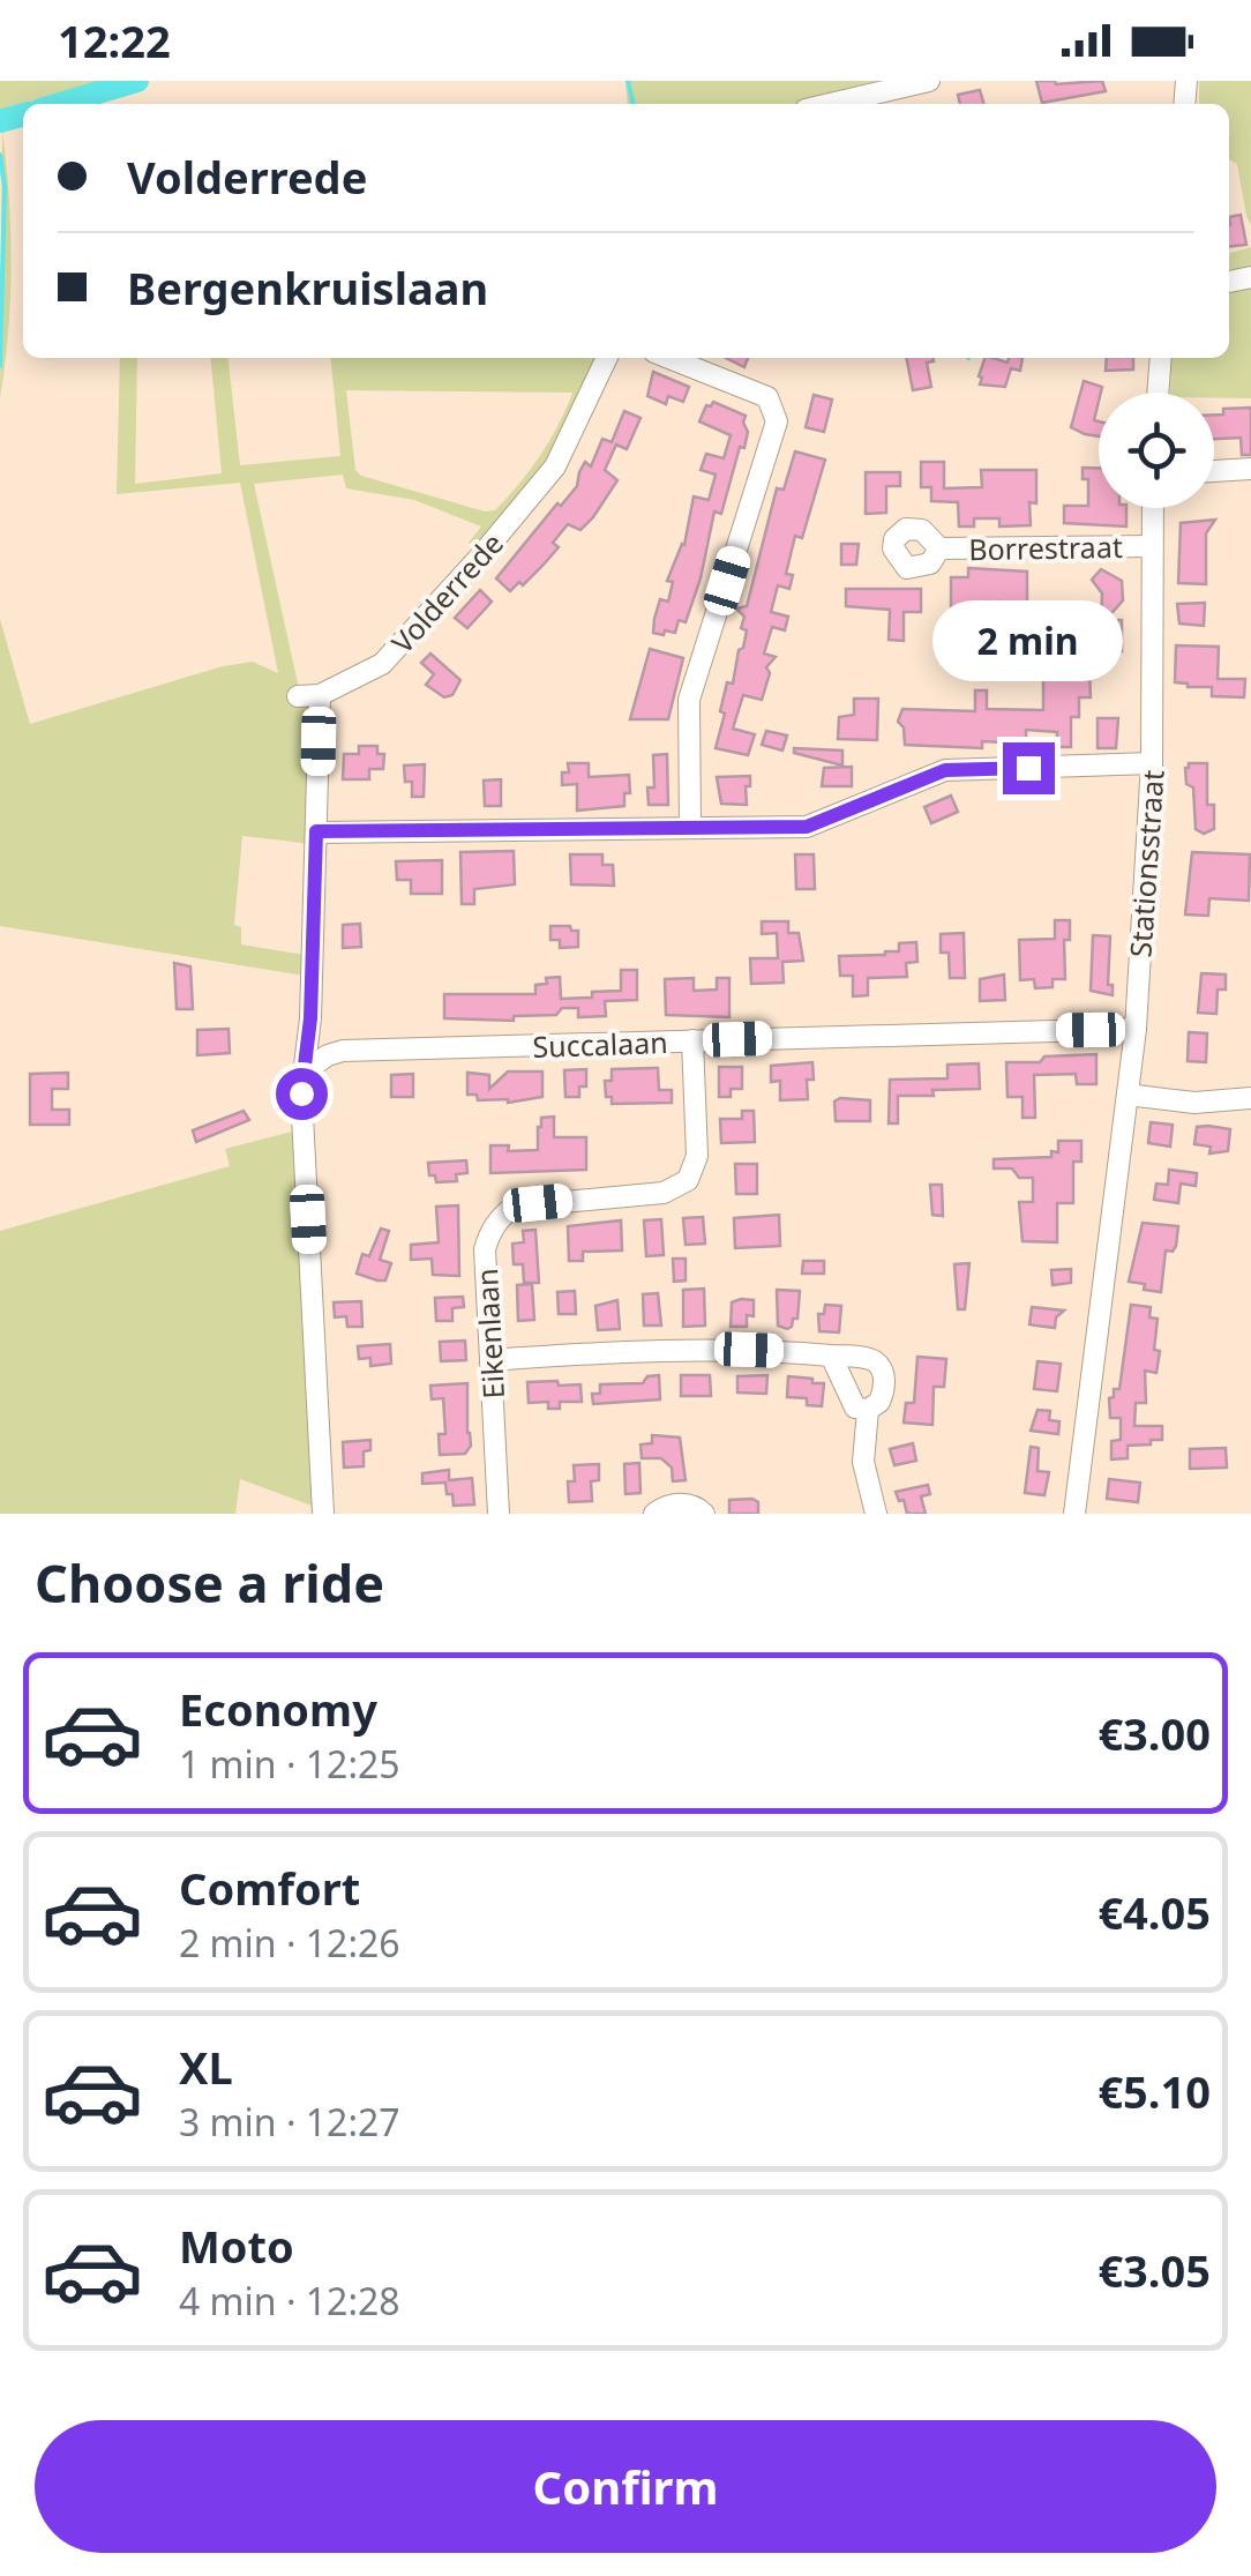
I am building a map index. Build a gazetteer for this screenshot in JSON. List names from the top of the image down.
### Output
{
  "streets": {
    "street": [
      "Borrestraat",
      "Volderrede",
      "Stationsstraat",
      "Succalaan",
      "Eikenlaan"
    ]
  },
  "crossings": [
    ["Borrestraat", "Stationsstraat"],
    ["Volderrede", "Succalaan"],
    ["Stationsstraat", "Succalaan"],
    ["Succalaan", "Eikenlaan"]
  ],
  "page": {
    "status": "12:22",
    "banner": ["Volderrede", "Bergenkruislaan"],
    "bubble": "2 min",
    "heading": "Choose a ride",
    "list": [
      {
        "name": "Economy",
        "note": "1 min · 12:25",
        "value": "€3.00"
      },
      {
        "name": "Comfort",
        "note": "2 min · 12:26",
        "value": "€4.05"
      },
      {
        "name": "XL",
        "note": "3 min · 12:27",
        "value": "€5.10"
      },
      {
        "name": "Moto",
        "note": "4 min · 12:28",
        "value": "€3.05"
      }
    ],
    "buttons": "Confirm"
  }
}
